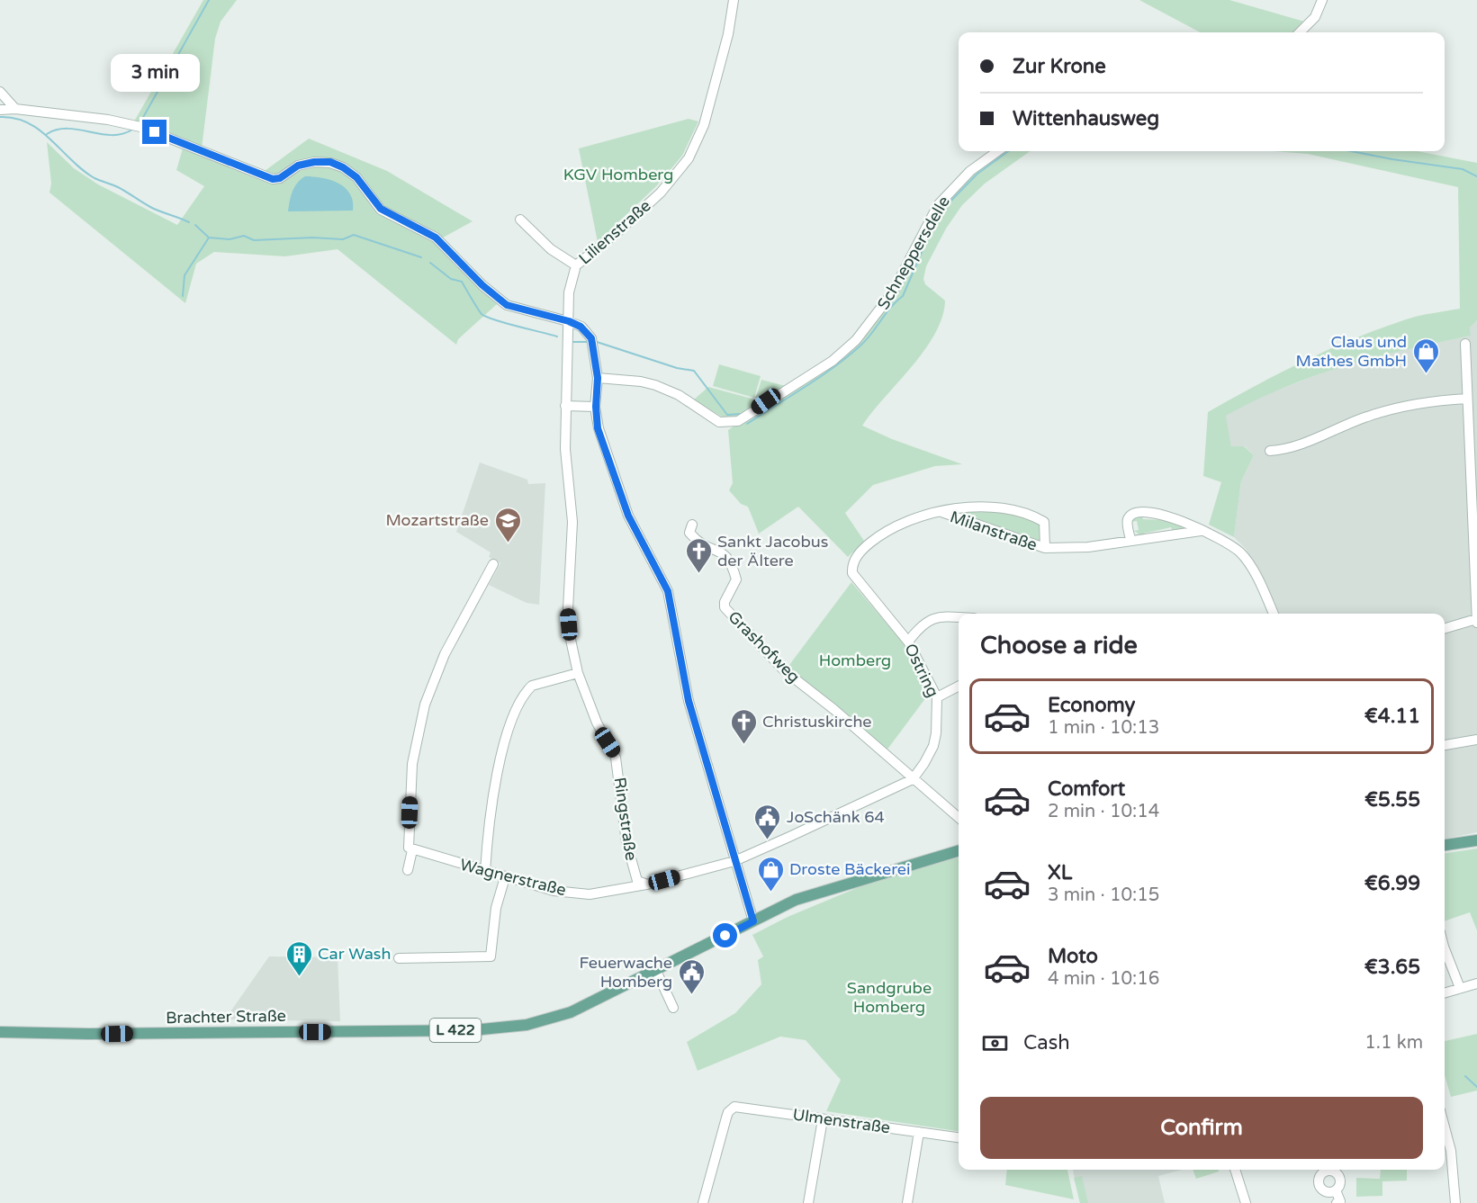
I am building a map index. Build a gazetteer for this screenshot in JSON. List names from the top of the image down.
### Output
{
  "streets": {
    "main road": ["Brachter Straße", "L 422"],
    "street": [
      "Lilienstraße",
      "Schneppersdelle",
      "Milanstraße",
      "Grashofweg",
      "Ostring",
      "Ringstraße",
      "Wagnerstraße",
      "Ulmenstraße"
    ]
  },
  "crossings": [
    ["Lilienstraße", "Ringstraße"],
    ["Milanstraße", "Ostring"],
    ["Grashofweg", "Ostring"],
    ["Ringstraße", "Wagnerstraße"],
    ["Brachter Straße", "L 422"]
  ],
  "parks": ["KGV Homberg", "Homberg", "Sandgrube Homberg"],
  "places": {
    "shop": ["Claus und Mathes GmbH", "Droste Bäckerei"],
    "school or university": ["Mozartstraße"],
    "church": ["Sankt Jacobus der Ältere", "Christuskirche"],
    "public building": ["JoSchänk 64", "Feuerwache Homberg"],
    "building": ["Car Wash"]
  },
  "page": {
    "banner": ["Zur Krone", "Wittenhausweg"],
    "bubble": "3 min",
    "heading": "Choose a ride",
    "list": [
      {
        "name": "Economy",
        "note": "1 min · 10:13",
        "value": "€4.11"
      },
      {
        "name": "Comfort",
        "note": "2 min · 10:14",
        "value": "€5.55"
      },
      {
        "name": "XL",
        "note": "3 min · 10:15",
        "value": "€6.99"
      },
      {
        "name": "Moto",
        "note": "4 min · 10:16",
        "value": "€3.65"
      }
    ],
    "pay": ["Cash", "1.1 km"],
    "buttons": "Confirm"
  }
}
